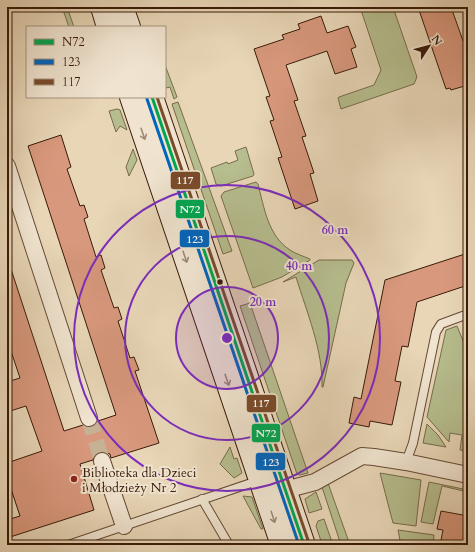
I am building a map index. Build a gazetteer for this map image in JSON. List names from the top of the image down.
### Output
{
  "places": ["Biblioteka dla Dzieci i Młodzieży Nr 2"],
  "lines": ["transit line N72", "transit line 117", "transit line 123"],
  "legend": ["N72", "123", "117"],
  "north": "top right",
  "rings": ["60 m", "40 m", "20 m"]
}
